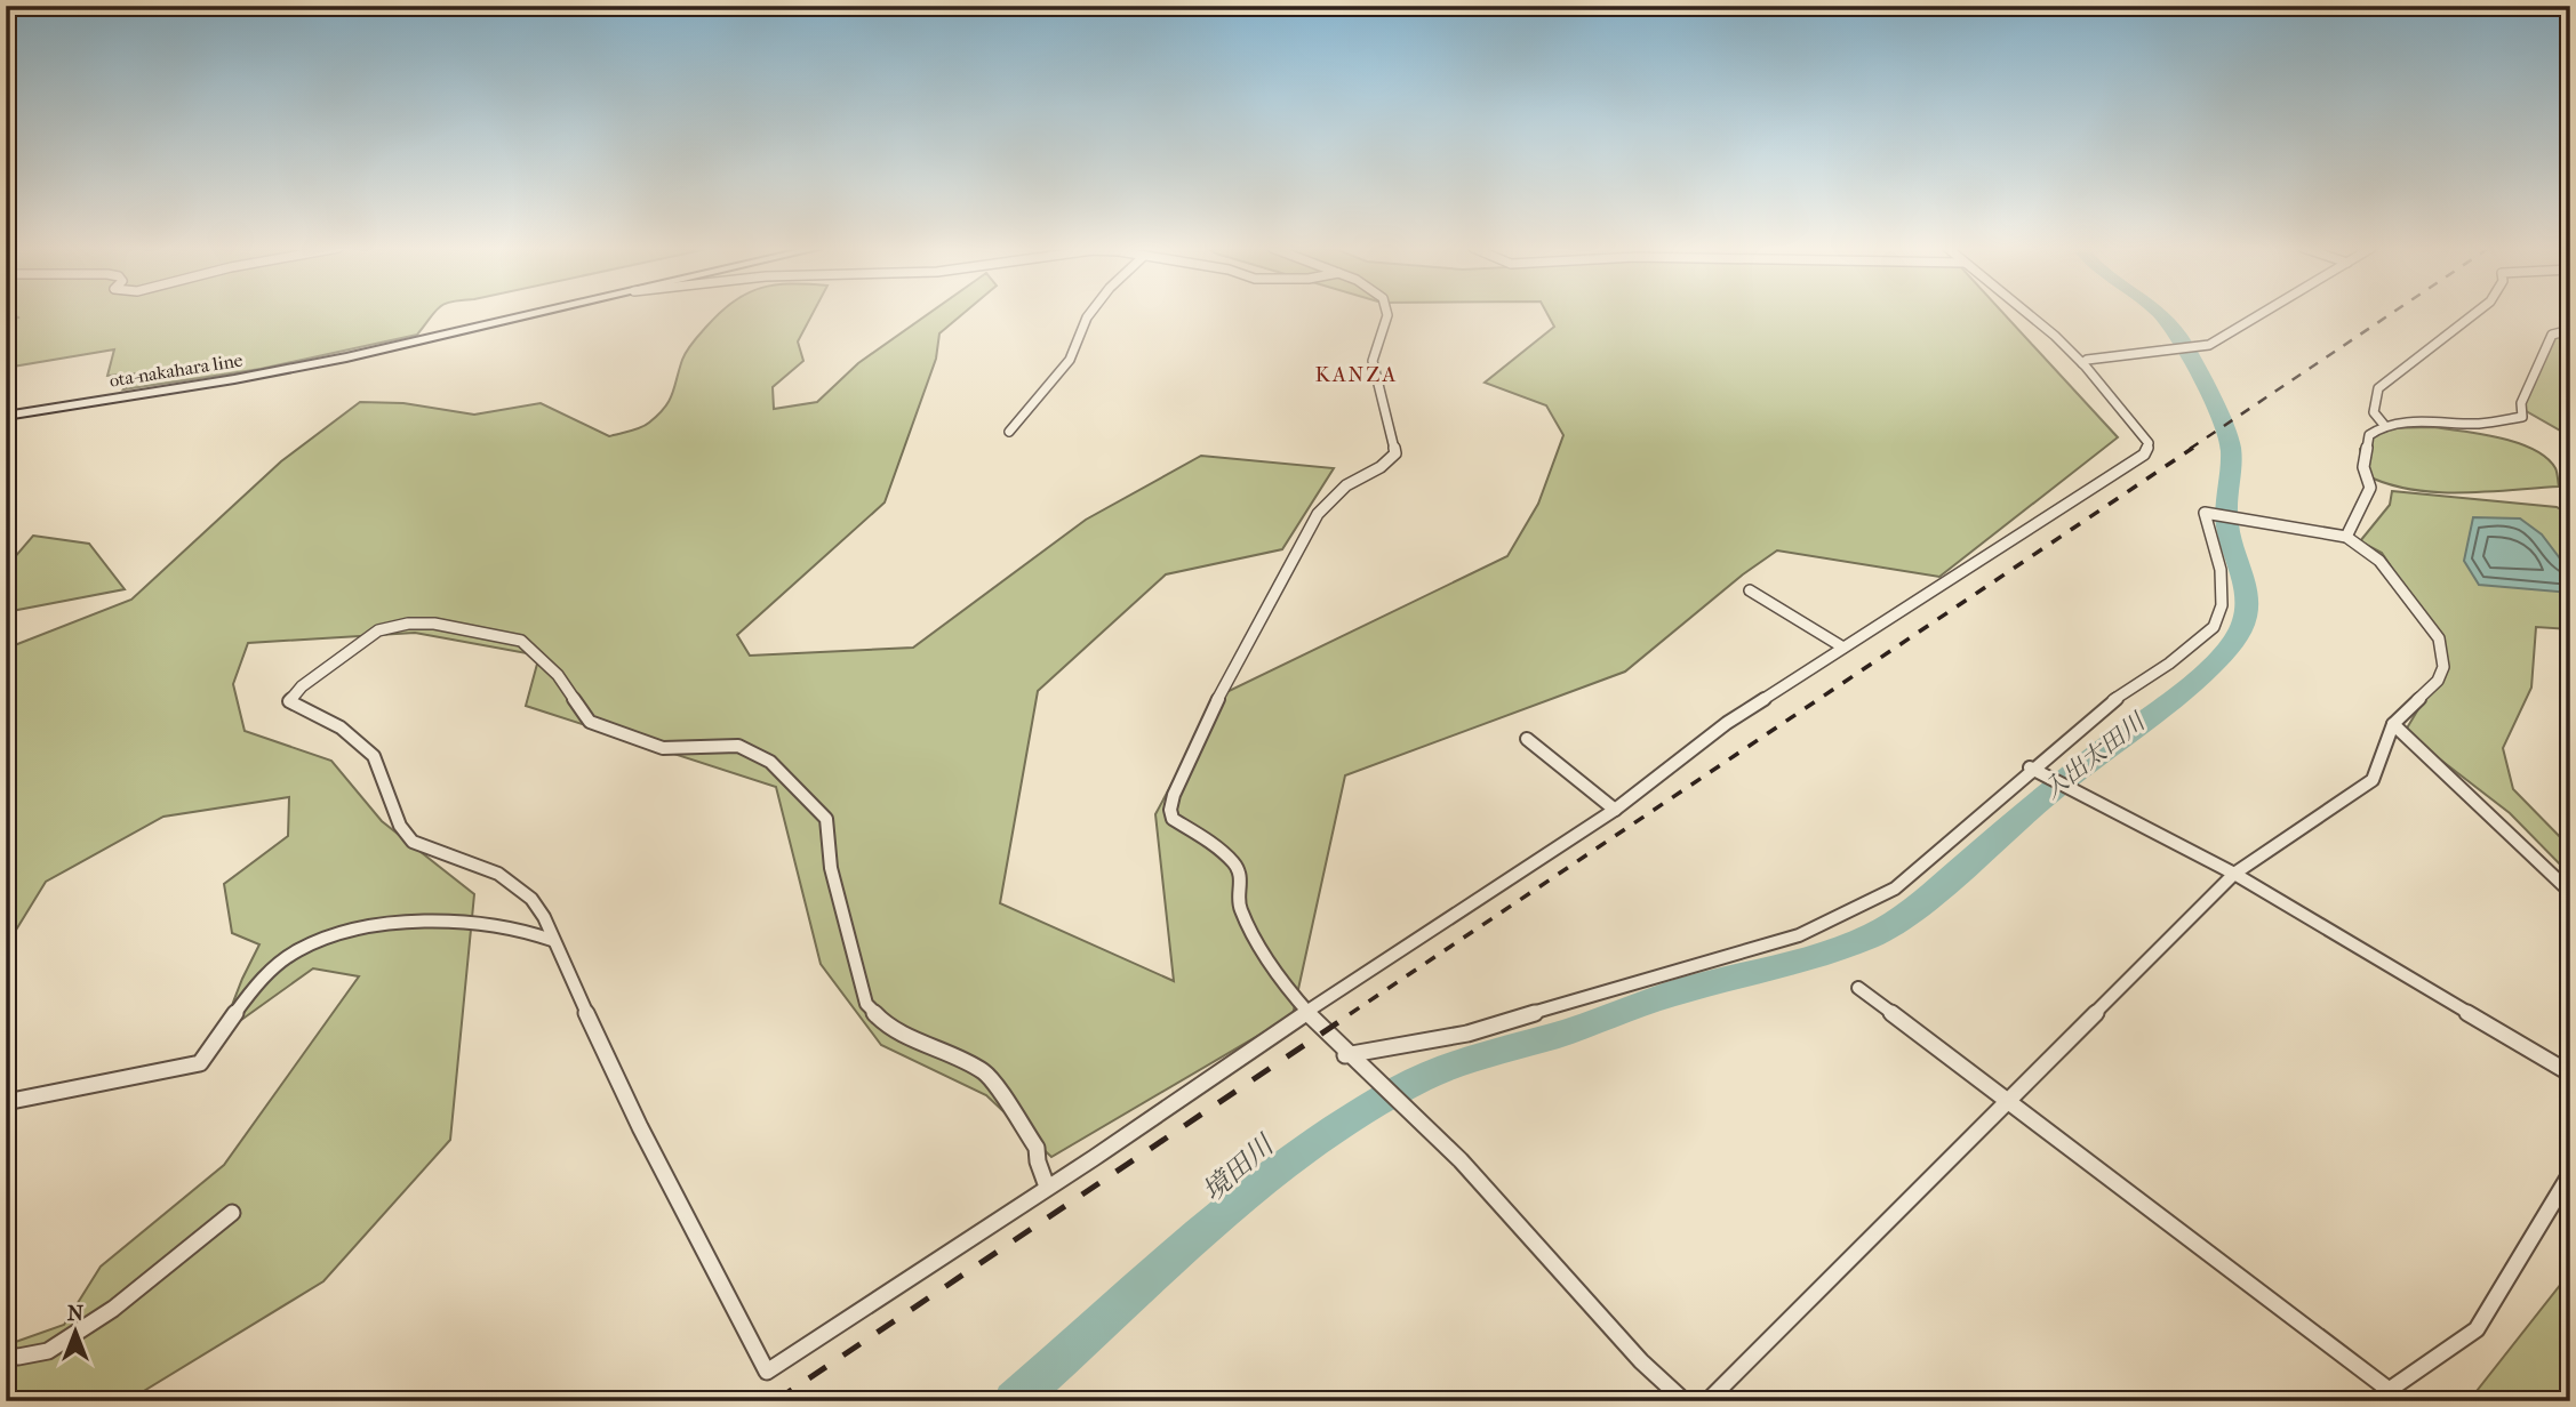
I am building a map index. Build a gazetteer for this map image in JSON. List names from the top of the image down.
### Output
{
  "streets": {
    "main road": ["ota-nakahara line"]
  },
  "districts": ["KANZA"],
  "water": ["入出太田川", "境田川"],
  "north": "top"
}
